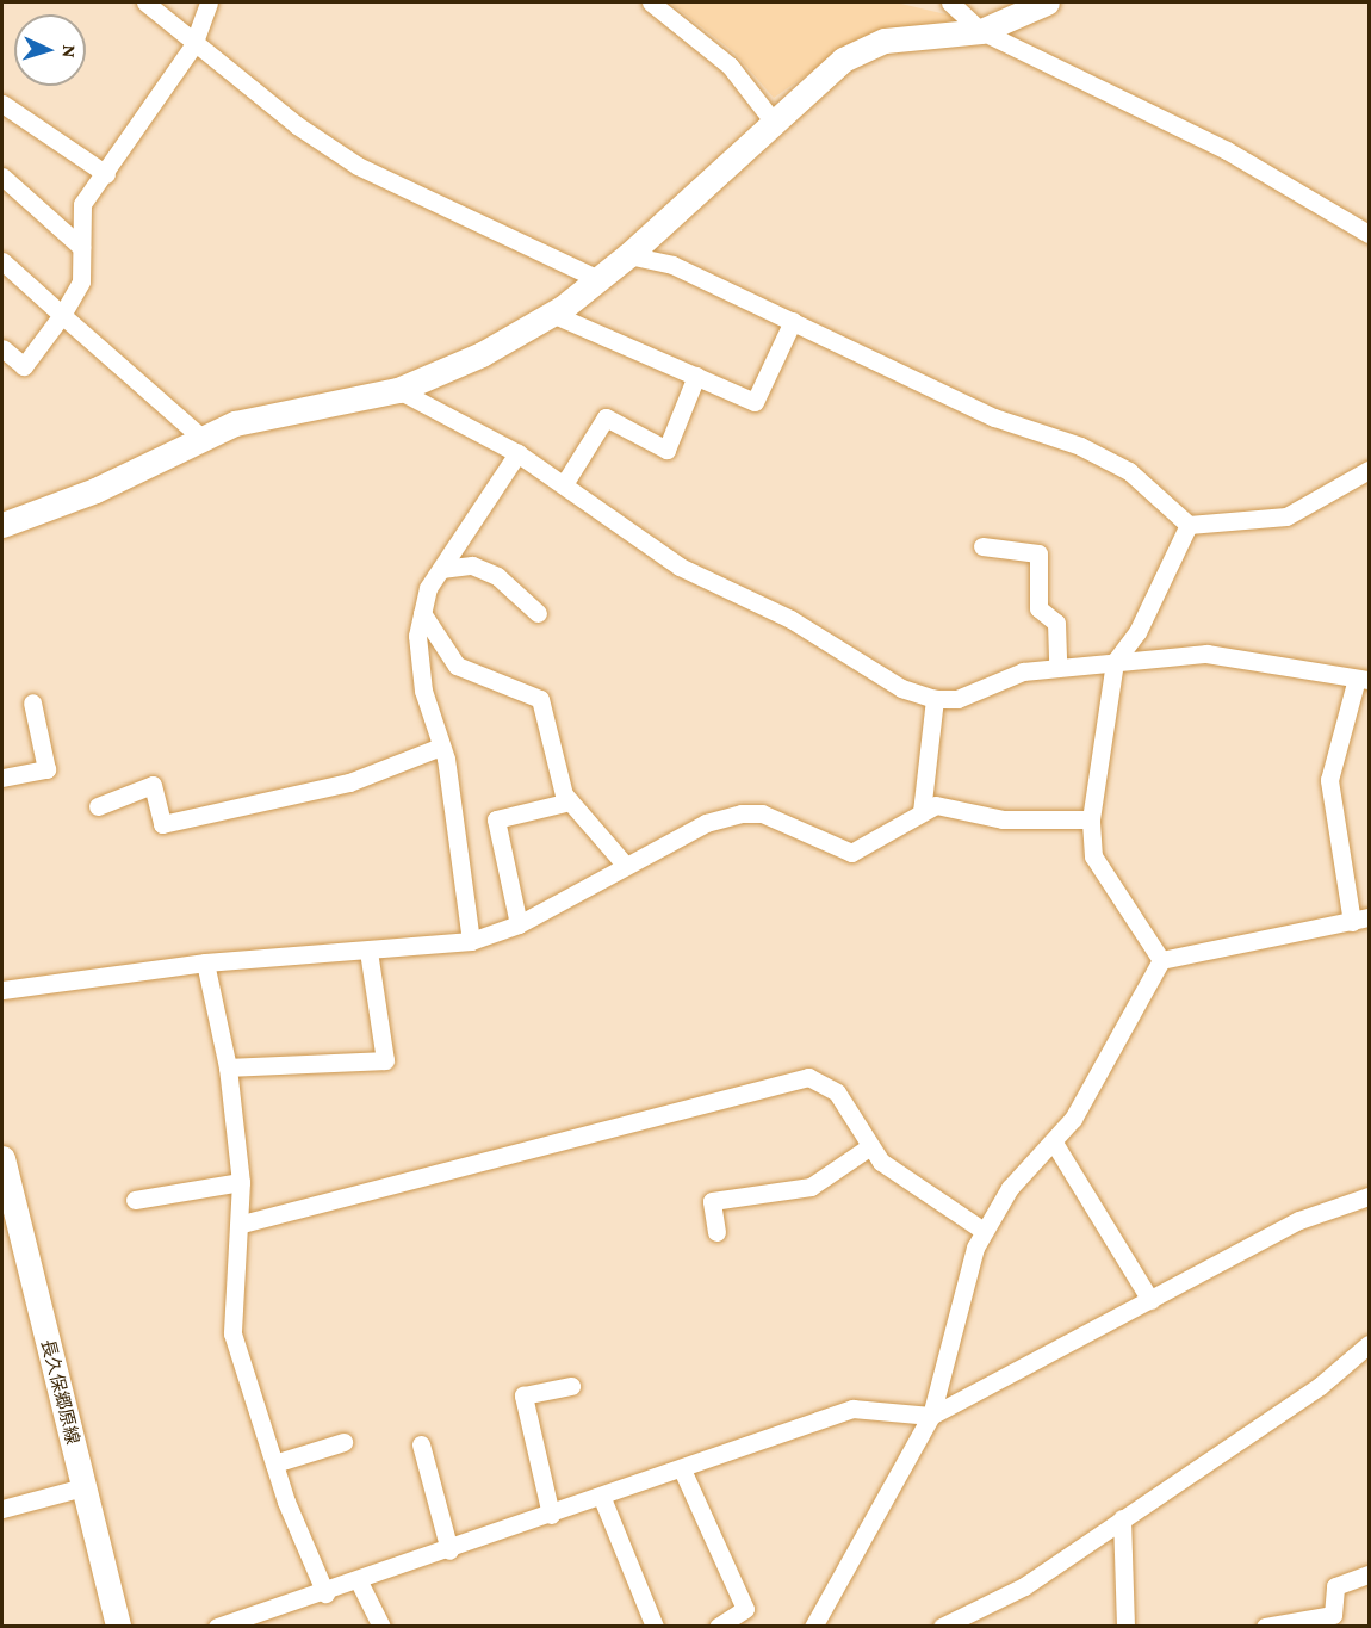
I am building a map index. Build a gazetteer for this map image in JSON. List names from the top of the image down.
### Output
{
  "streets": {
    "street": ["長久保郷原線"]
  },
  "north": "right"
}
